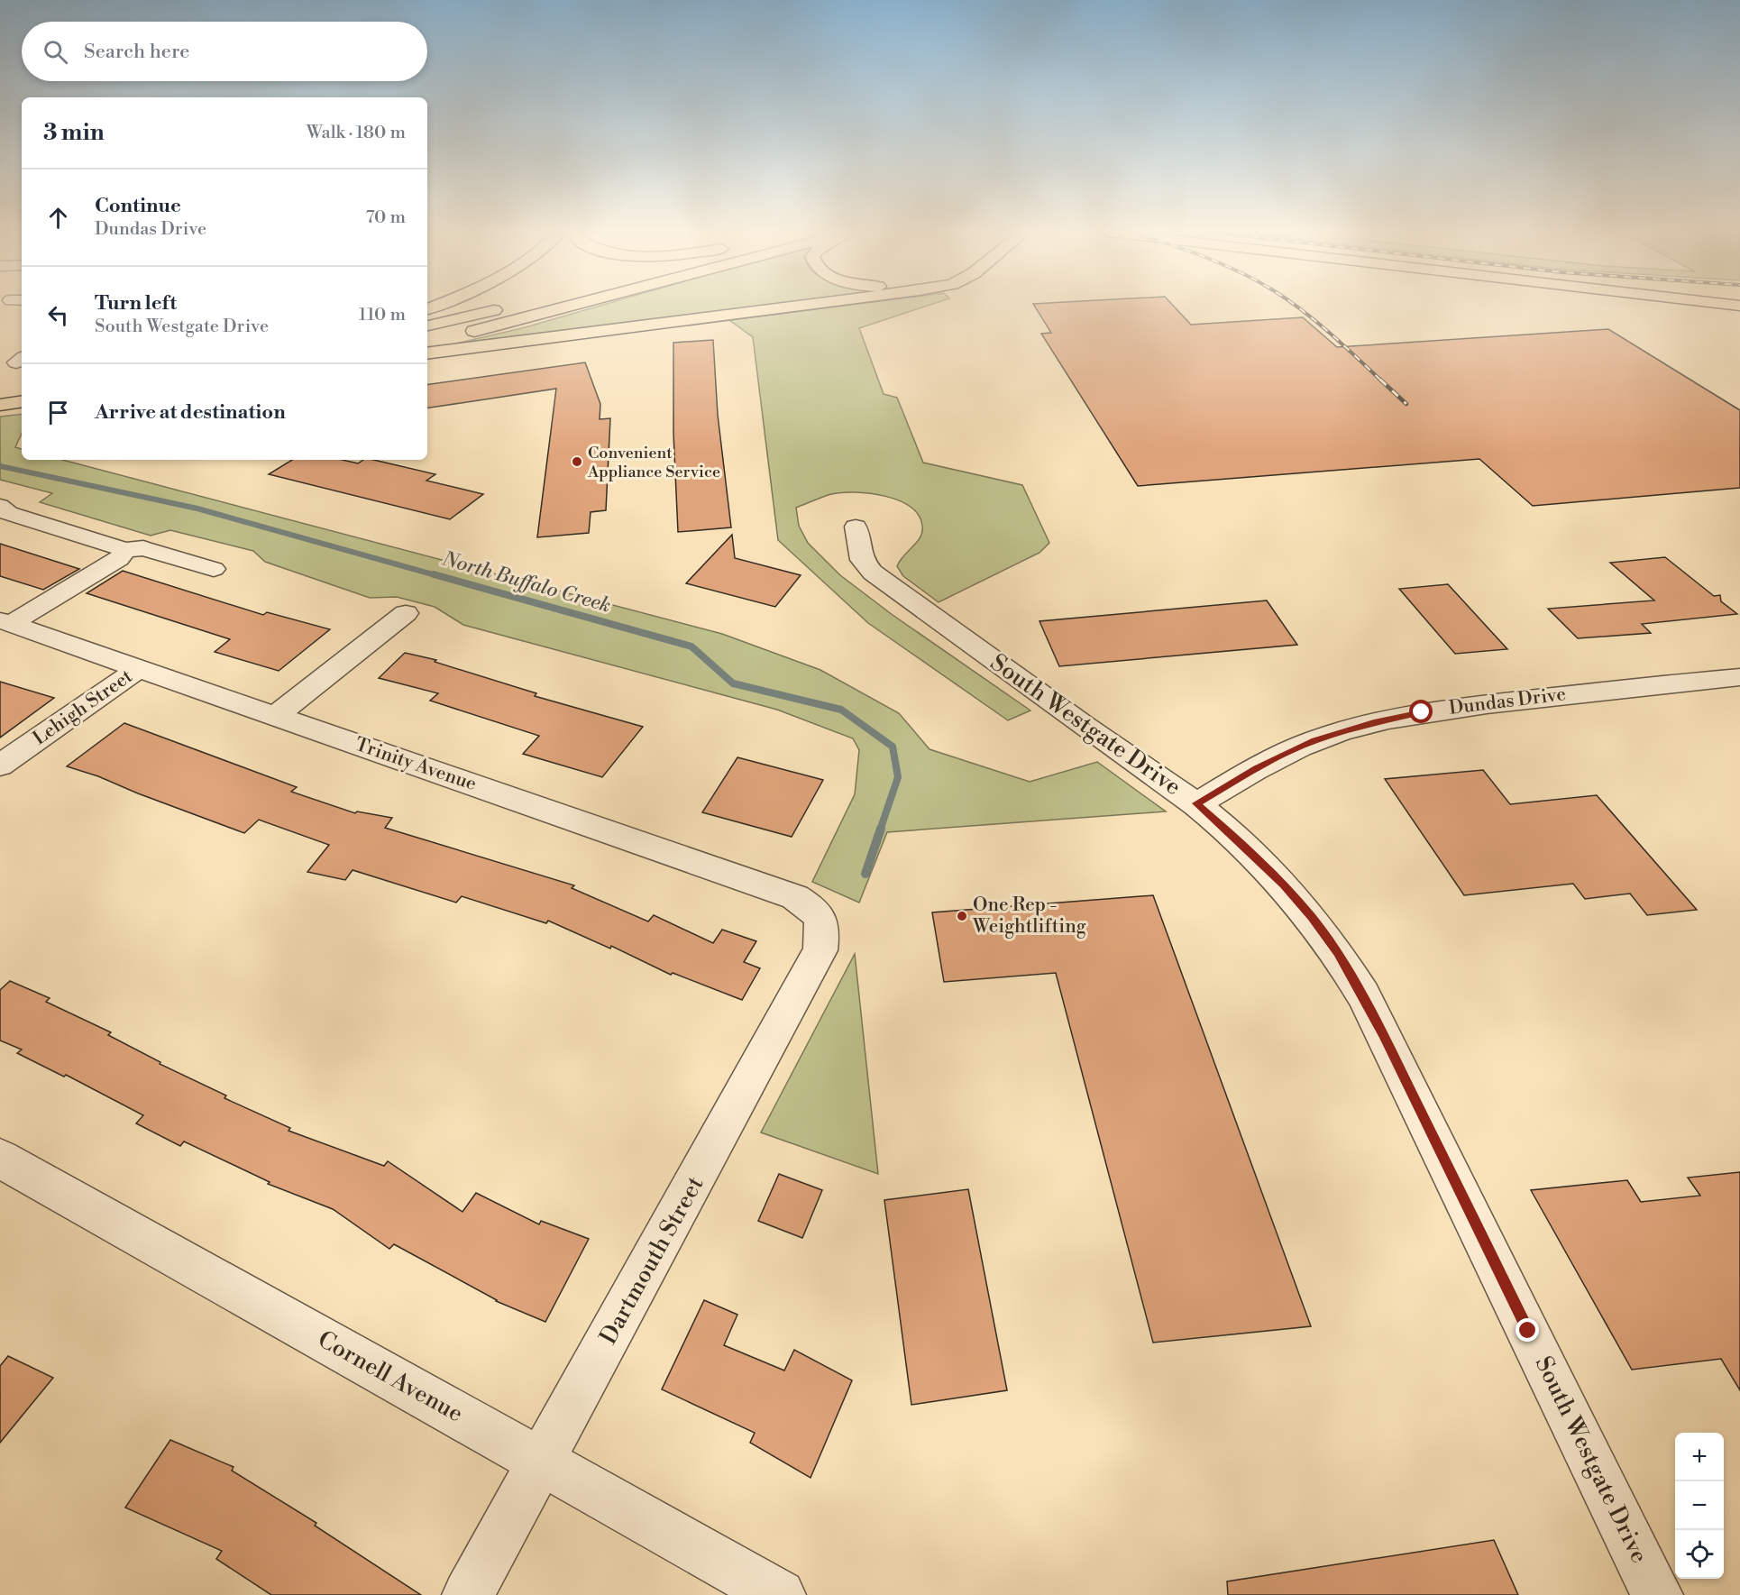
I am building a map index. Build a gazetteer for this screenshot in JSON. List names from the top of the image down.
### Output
{
  "streets": {
    "street": [
      "Dundas Drive",
      "Lehigh Street",
      "South Westgate Drive",
      "Trinity Avenue",
      "Dartmouth Street",
      "Cornell Avenue"
    ]
  },
  "crossings": [
    ["Dundas Drive", "South Westgate Drive"],
    ["Lehigh Street", "Trinity Avenue"],
    ["Trinity Avenue", "Dartmouth Street"],
    ["Dartmouth Street", "Cornell Avenue"]
  ],
  "water": ["North Buffalo Creek"],
  "places": ["Convenient Appliance Service", "One Rep - Weightlifting"],
  "page": {
    "search": "Search here",
    "heading": ["3 min", "Walk · 180 m"],
    "list": [
      ["Continue", "Dundas Drive", "70 m"],
      ["Turn left", "South Westgate Drive", "110 m"],
      "Arrive at destination"
    ],
    "map_buttons": ["+", "−"]
  }
}
